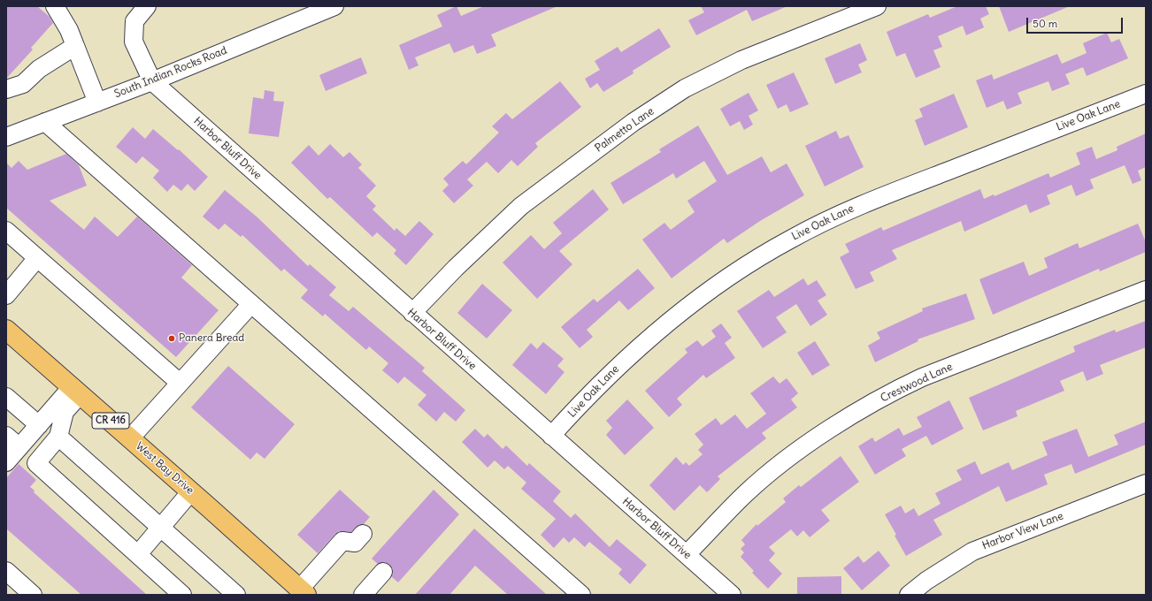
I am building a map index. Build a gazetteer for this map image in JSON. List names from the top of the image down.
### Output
{
  "streets": {
    "main road": ["CR 416", "West Bay Drive"],
    "street": [
      "South Indian Rocks Road",
      "Live Oak Lane",
      "Palmetto Lane",
      "Harbor Bluff Drive",
      "Crestwood Lane",
      "Harbor View Lane"
    ]
  },
  "crossings": [
    ["South Indian Rocks Road", "Harbor Bluff Drive"],
    ["Live Oak Lane", "Harbor Bluff Drive"],
    ["Palmetto Lane", "Harbor Bluff Drive"],
    ["Harbor Bluff Drive", "Crestwood Lane"]
  ],
  "places": ["Panera Bread"],
  "scale_bar": "50 m"
}
